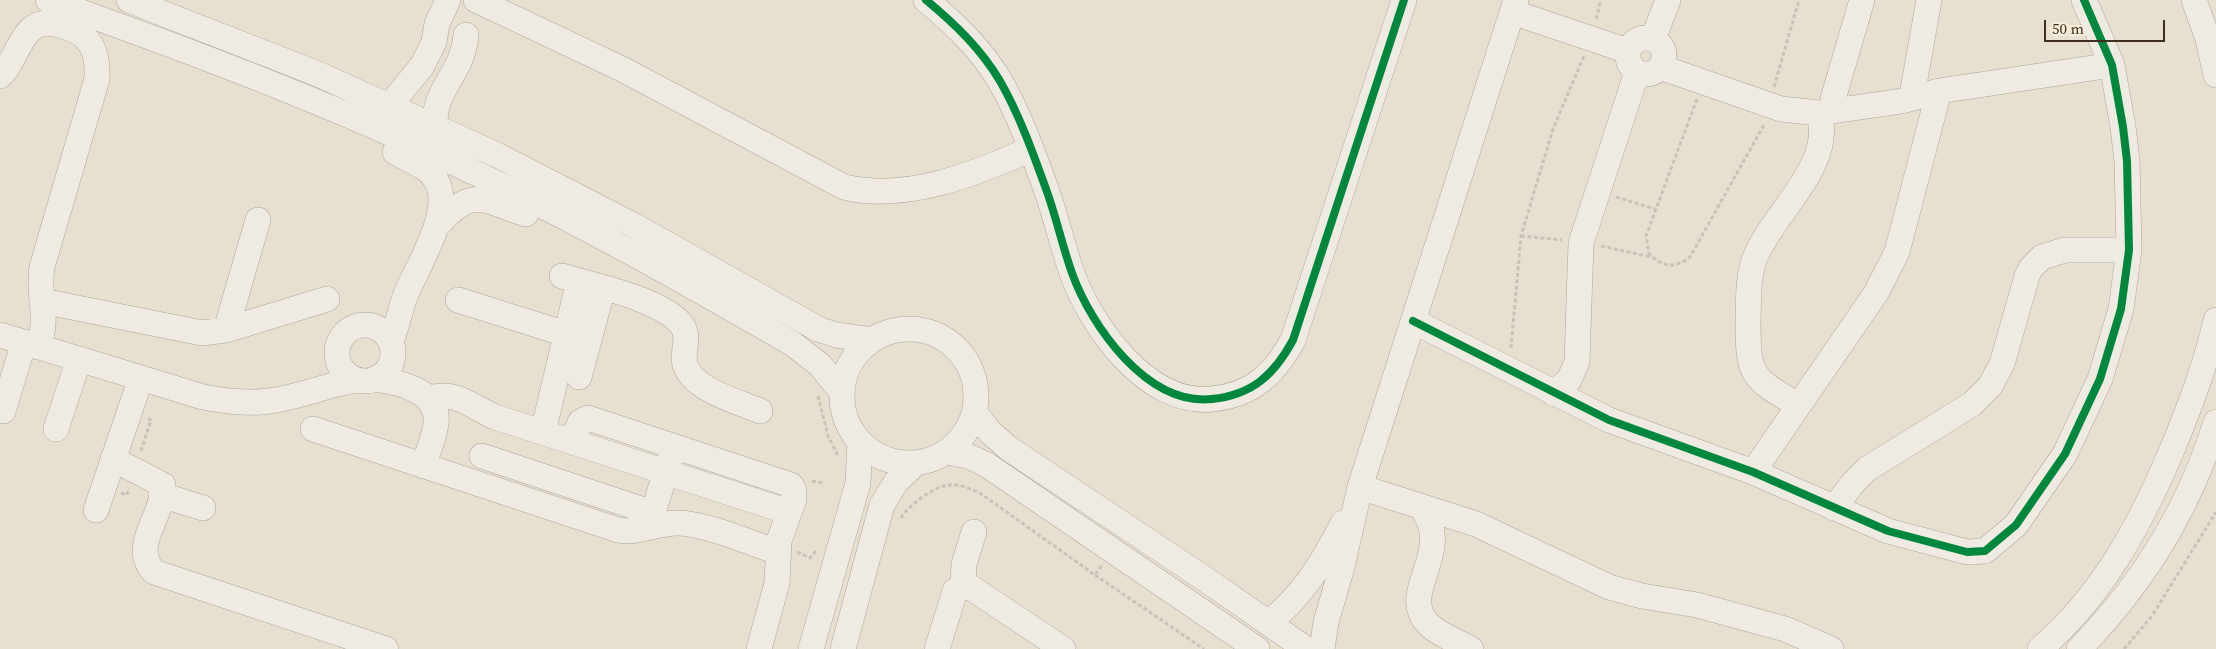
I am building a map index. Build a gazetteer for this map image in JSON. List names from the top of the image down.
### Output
{
  "scale_bar": "50 m"
}
